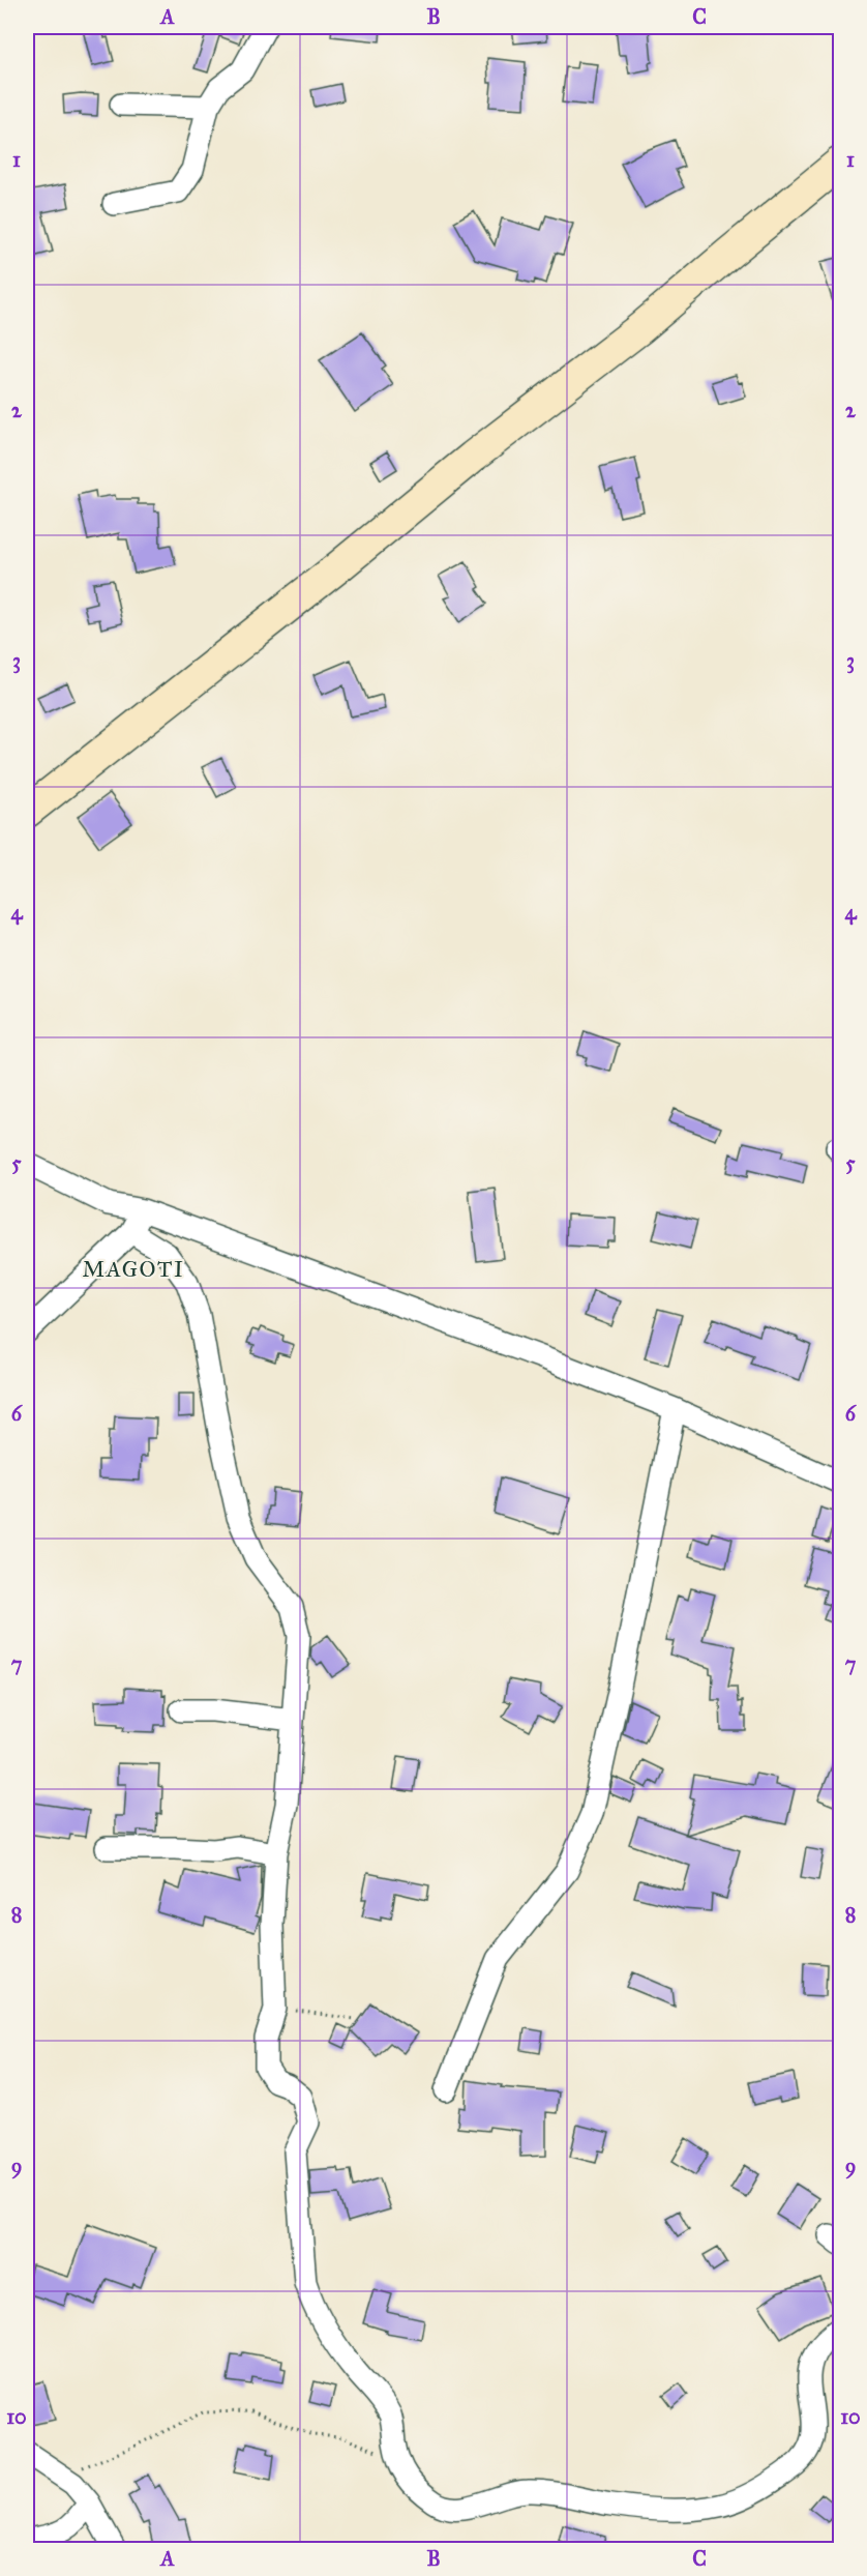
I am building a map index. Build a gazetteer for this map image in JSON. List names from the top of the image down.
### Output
{
  "districts": ["MAGOTI"],
  "grid": {
    "columns": ["A", "B", "C"],
    "rows": [
      "1",
      "2",
      "3",
      "4",
      "5",
      "6",
      "7",
      "8",
      "9",
      "10"
    ]
  }
}
